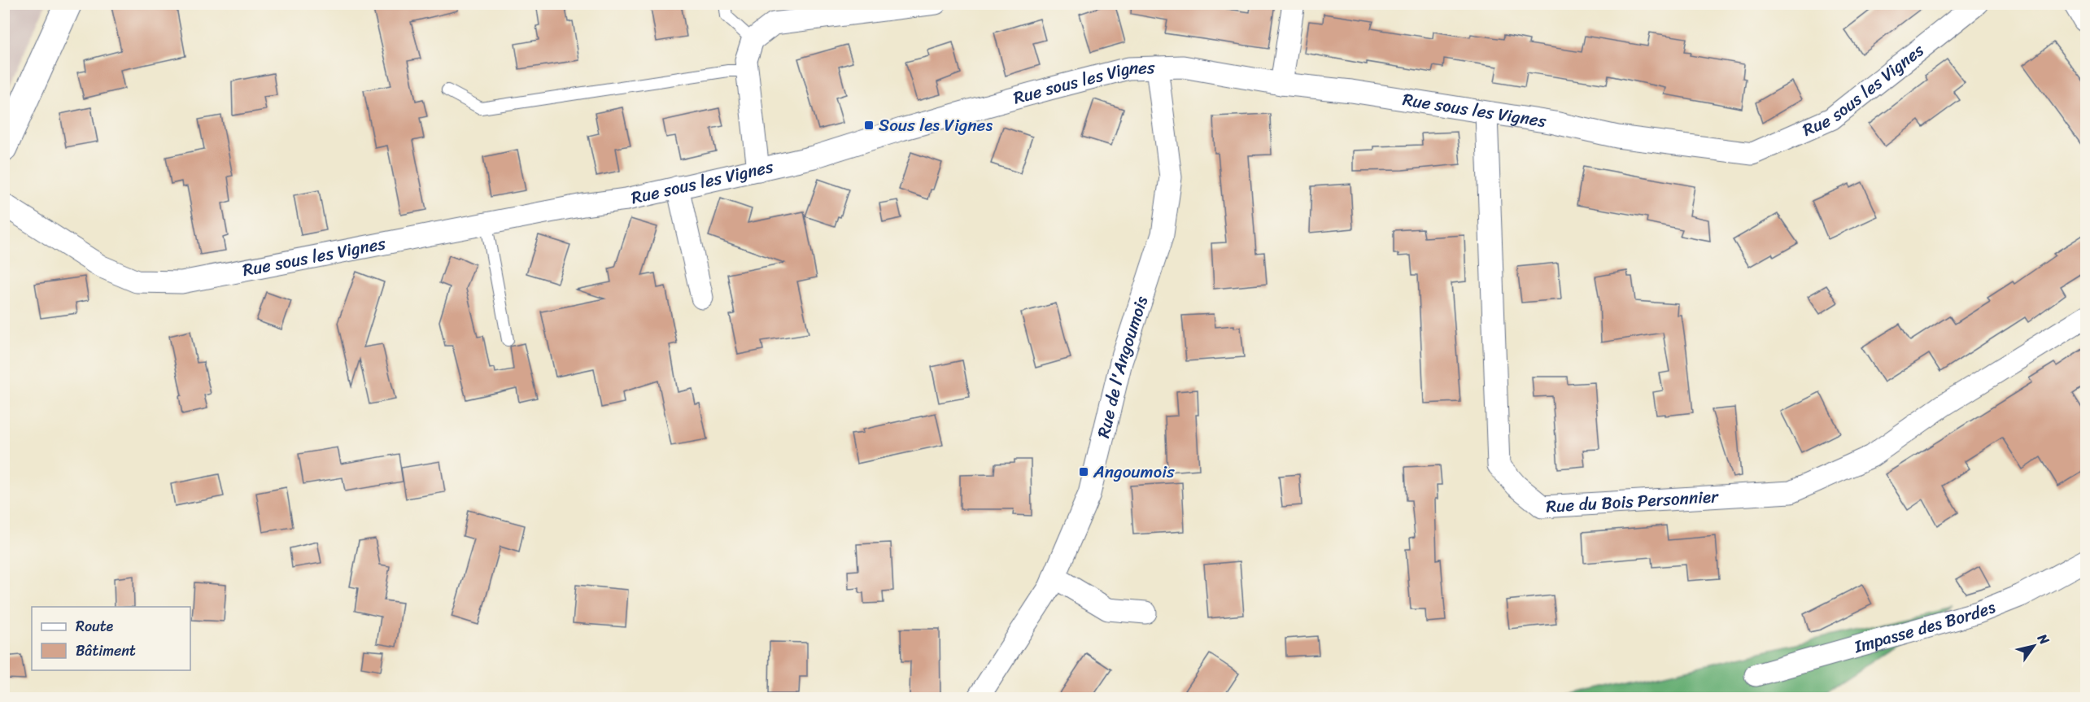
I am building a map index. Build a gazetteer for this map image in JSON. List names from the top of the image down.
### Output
{
  "streets": {
    "street": [
      "Rue sous les Vignes",
      "Rue de l'Angoumois",
      "Rue du Bois Personnier",
      "Impasse des Bordes"
    ]
  },
  "crossings": [
    ["Rue sous les Vignes", "Rue de l'Angoumois"],
    ["Rue sous les Vignes", "Rue du Bois Personnier"]
  ],
  "places": {
    "transit": ["Sous les Vignes", "Angoumois"]
  },
  "legend": ["Route", "Bâtiment"],
  "north": "top right"
}
